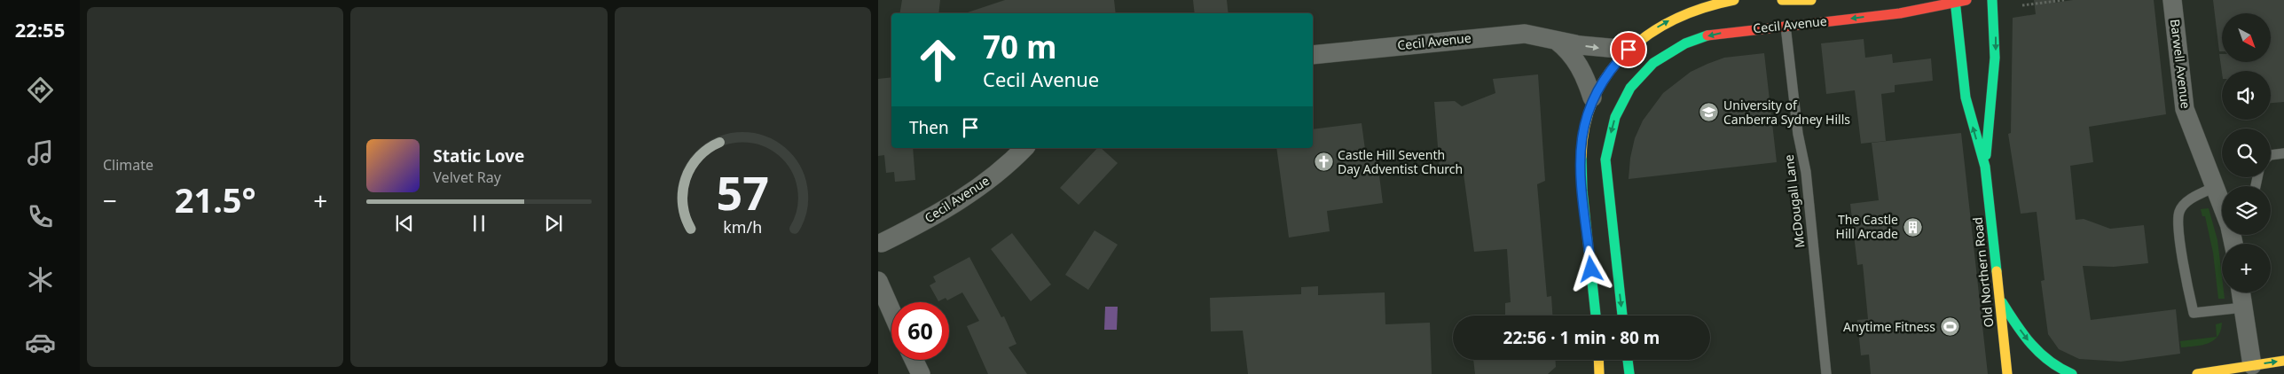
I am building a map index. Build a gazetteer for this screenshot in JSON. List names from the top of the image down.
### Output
{
  "streets": {
    "main road": ["Cecil Avenue", "Old Northern Road"],
    "street": ["Barwell Avenue"],
    "lane": ["McDougall Lane"]
  },
  "crossings": [
    ["Cecil Avenue", "McDougall Lane"],
    ["Cecil Avenue", "Old Northern Road"]
  ],
  "places": {
    "school or university": ["University of Canberra Sydney Hills"],
    "church": ["Castle Hill Seventh Day Adventist Church"],
    "building": ["The Castle Hill Arcade"],
    "sports": ["Anytime Fitness"]
  },
  "north": "bottom right",
  "page": {
    "tabs": "22:55",
    "tile": "Climate",
    "map_buttons": "+",
    "turn": ["70 m", "Cecil Avenue"],
    "then": "Then",
    "song": ["Static Love", "Velvet Ray"],
    "heat": ["−", "21.5°", "+"],
    "limit": "60",
    "trip": "22:56 · 1 min · 80 m",
    "gauge": ["57", "km/h"]
  }
}
